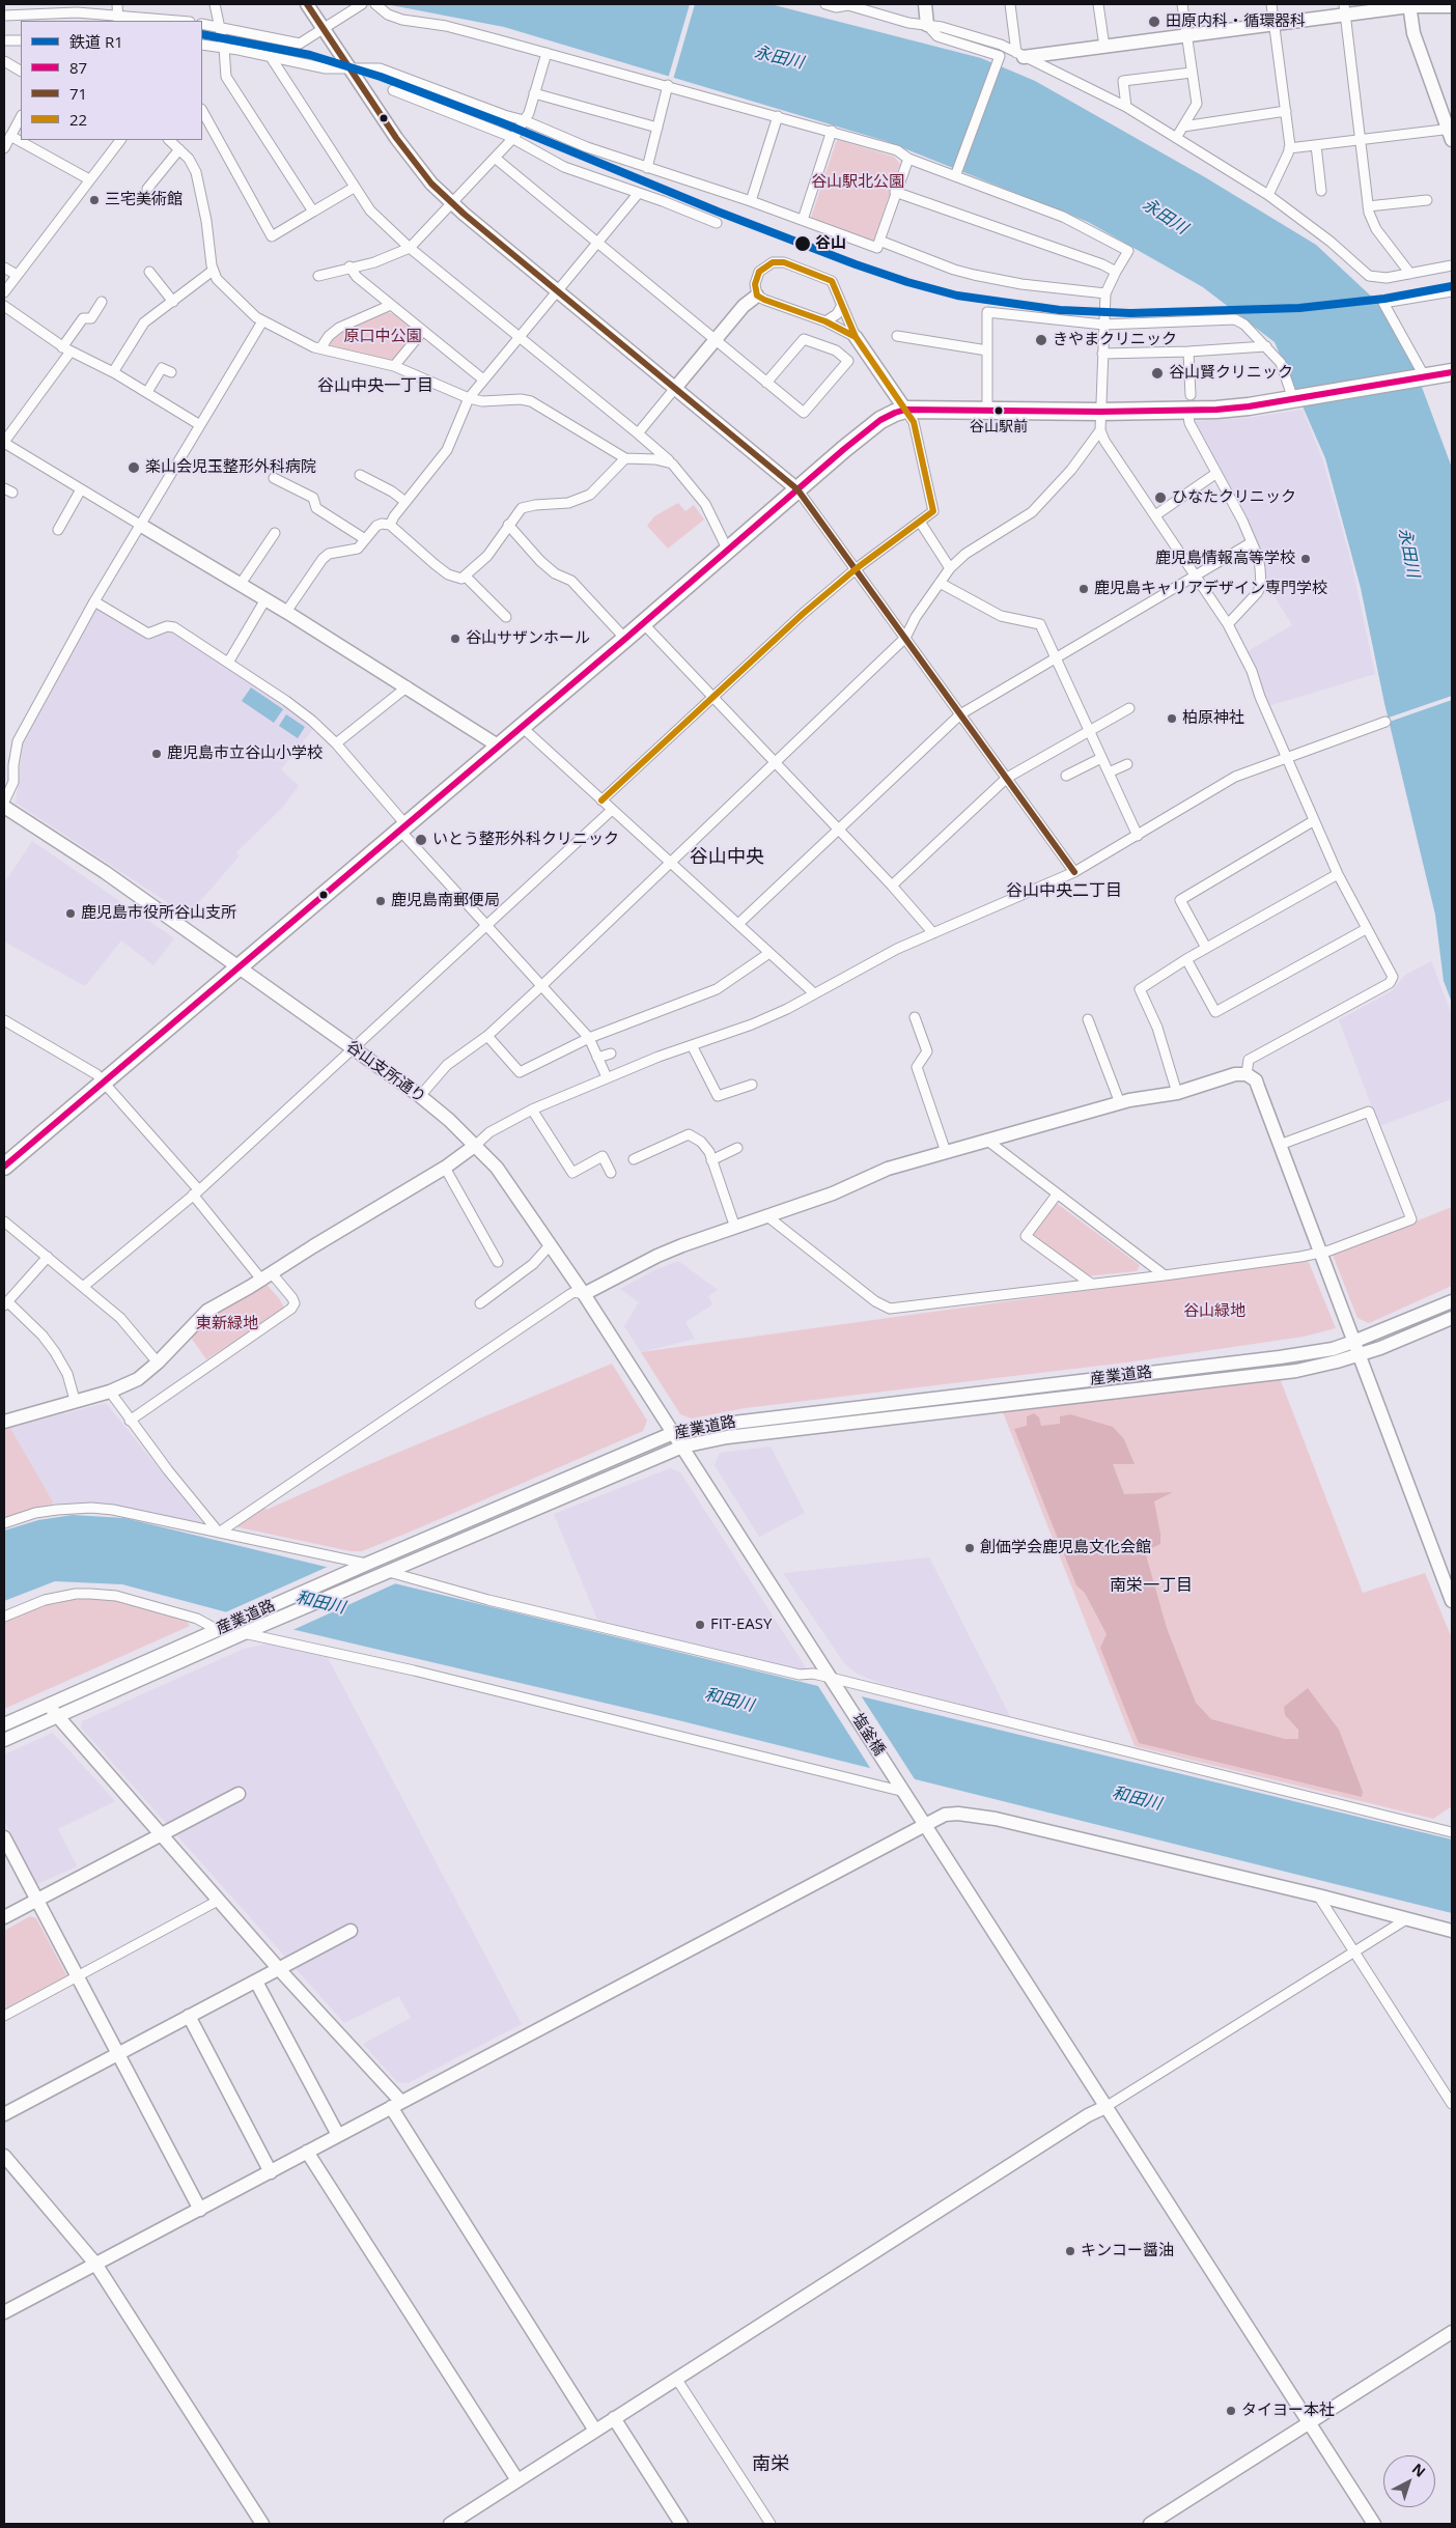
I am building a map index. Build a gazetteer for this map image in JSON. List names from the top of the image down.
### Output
{
  "streets": {
    "street": ["谷山支所通り", "産業道路", "塩釜橋"]
  },
  "crossings": [
    ["谷山支所通り", "産業道路"],
    ["谷山支所通り", "塩釜橋"],
    ["産業道路", "塩釜橋"]
  ],
  "districts": [
    "谷山中央一丁目",
    "谷山中央",
    "谷山中央二丁目",
    "南栄一丁目",
    "南栄"
  ],
  "water": ["永田川", "和田川"],
  "parks": [
    "谷山駅北公園",
    "原口中公園",
    "谷山緑地",
    "東新緑地"
  ],
  "places": [
    "田原内科・循環器科",
    "三宅美術館",
    "谷山",
    "きやまクリニック",
    "谷山賢クリニック",
    "谷山駅前",
    "楽山会児玉整形外科病院",
    "ひなたクリニック",
    "鹿児島情報高等学校",
    "鹿児島キャリアデザイン専門学校",
    "谷山サザンホール",
    "柏原神社",
    "鹿児島市立谷山小学校",
    "いとう整形外科クリニック",
    "鹿児島南郵便局",
    "鹿児島市役所谷山支所",
    "創価学会鹿児島文化会館",
    "FIT-EASY",
    "キンコー醤油",
    "タイヨー本社"
  ],
  "lines": [
    "transit line 71",
    "rail line R1",
    "transit line 22",
    "transit line 87"
  ],
  "legend": [
    "鉄道 R1",
    "87",
    "71",
    "22"
  ],
  "north": "top right"
}
